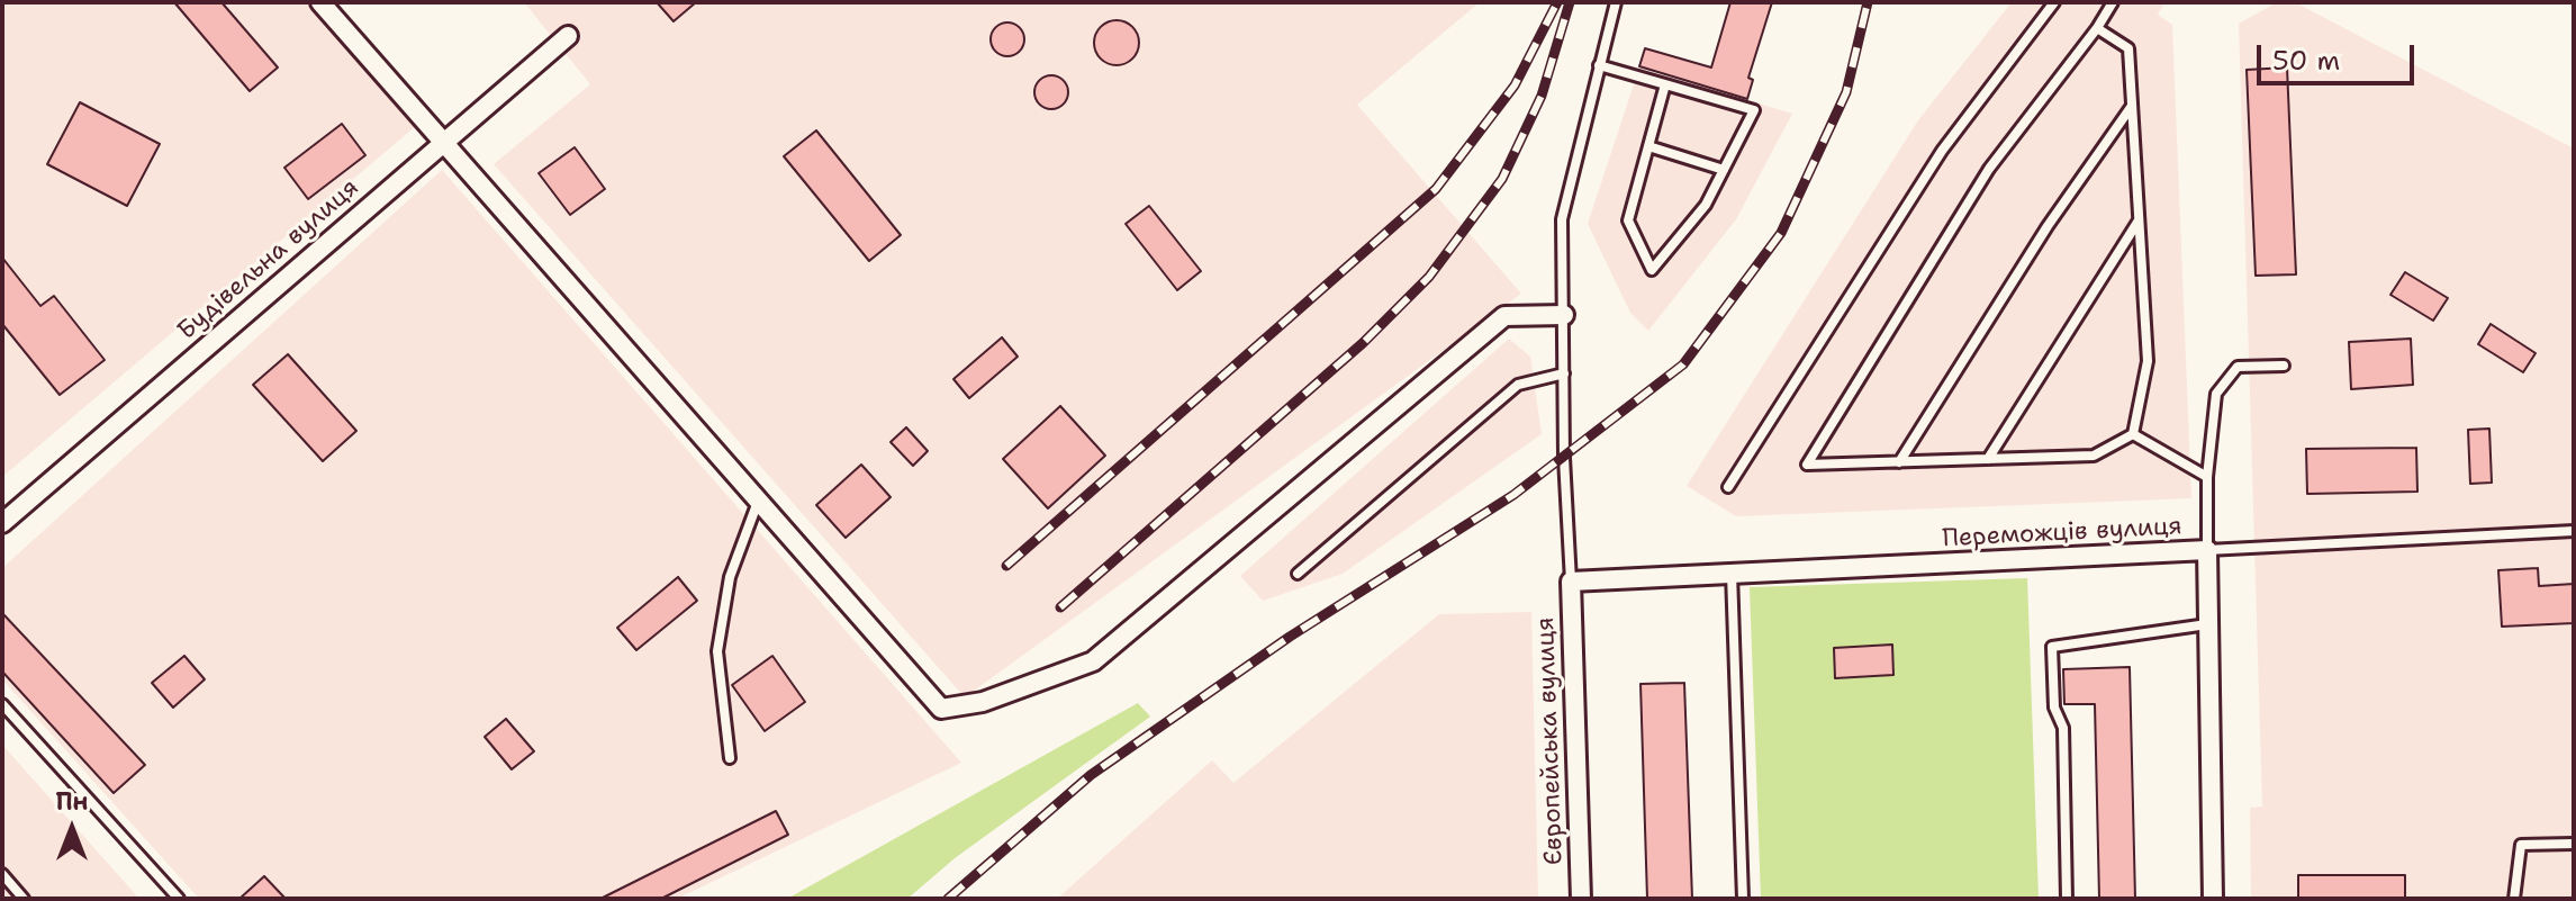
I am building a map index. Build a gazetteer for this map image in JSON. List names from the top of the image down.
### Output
{
  "streets": {
    "street": ["Будівельна вулиця", "Переможців вулиця", "Європейська вулиця"]
  },
  "crossings": [
    ["Переможців вулиця", "Європейська вулиця"]
  ],
  "scale_bar": "50 m",
  "north": "top"
}
